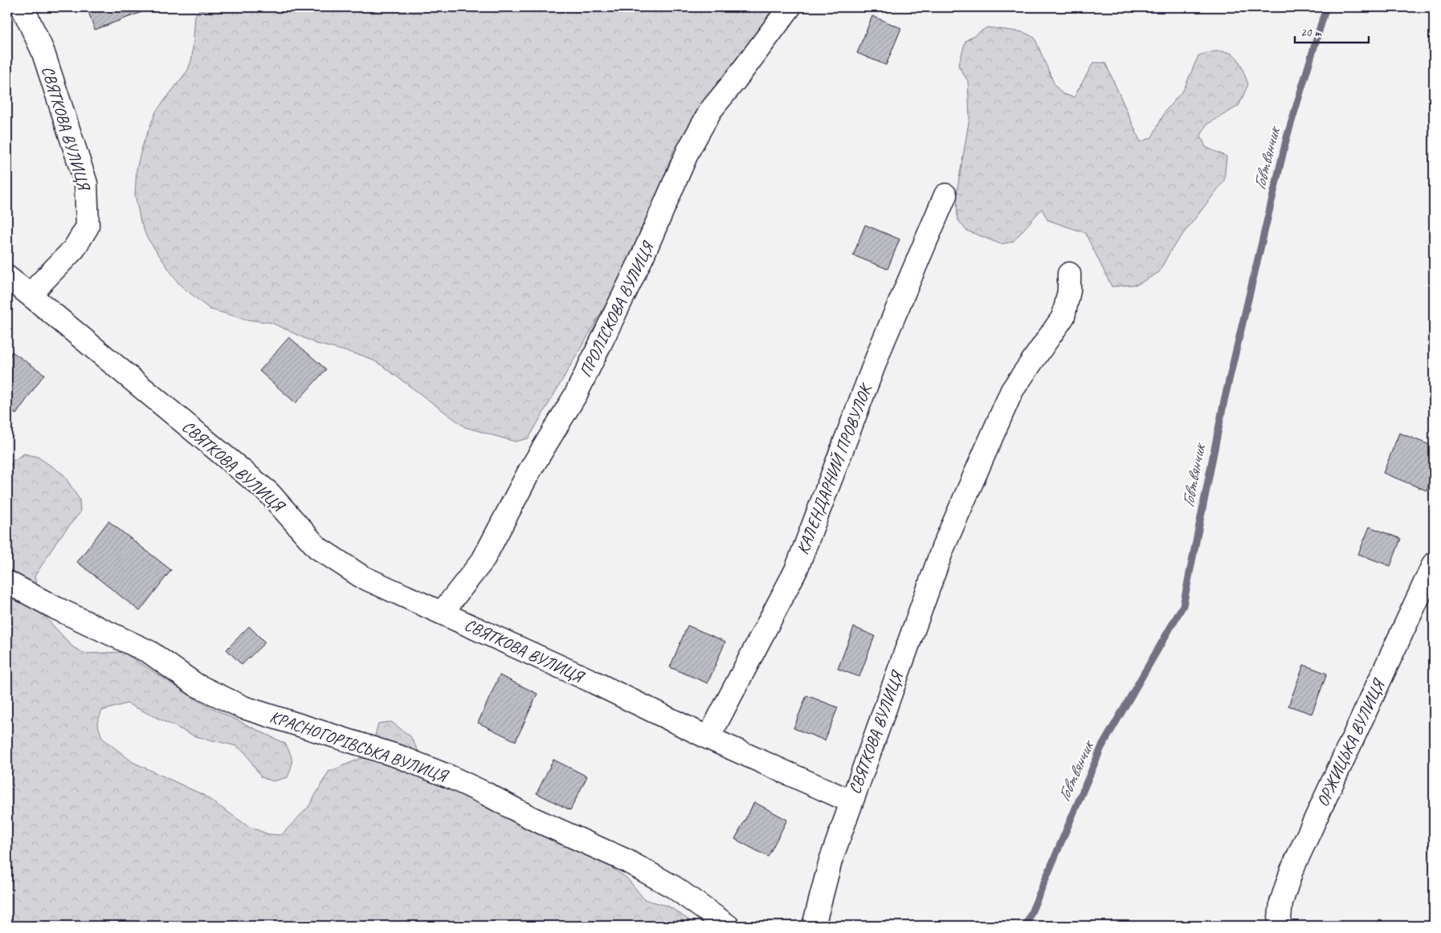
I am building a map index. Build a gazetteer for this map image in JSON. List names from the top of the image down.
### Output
{
  "streets": {
    "street": [
      "СВЯТКОВА ВУЛИЦЯ",
      "ПРОЛІСКОВА ВУЛИЦЯ",
      "КАЛЕНДАРНИЙ ПРОВУЛОК",
      "ОРЖИЦЬКА ВУЛИЦЯ",
      "КРАСНОГОРІВСЬКА ВУЛИЦЯ"
    ]
  },
  "crossings": [
    ["СВЯТКОВА ВУЛИЦЯ", "ПРОЛІСКОВА ВУЛИЦЯ"],
    ["СВЯТКОВА ВУЛИЦЯ", "КАЛЕНДАРНИЙ ПРОВУЛОК"]
  ],
  "water": ["Говтвянчик"],
  "scale_bar": "20 m"
}
